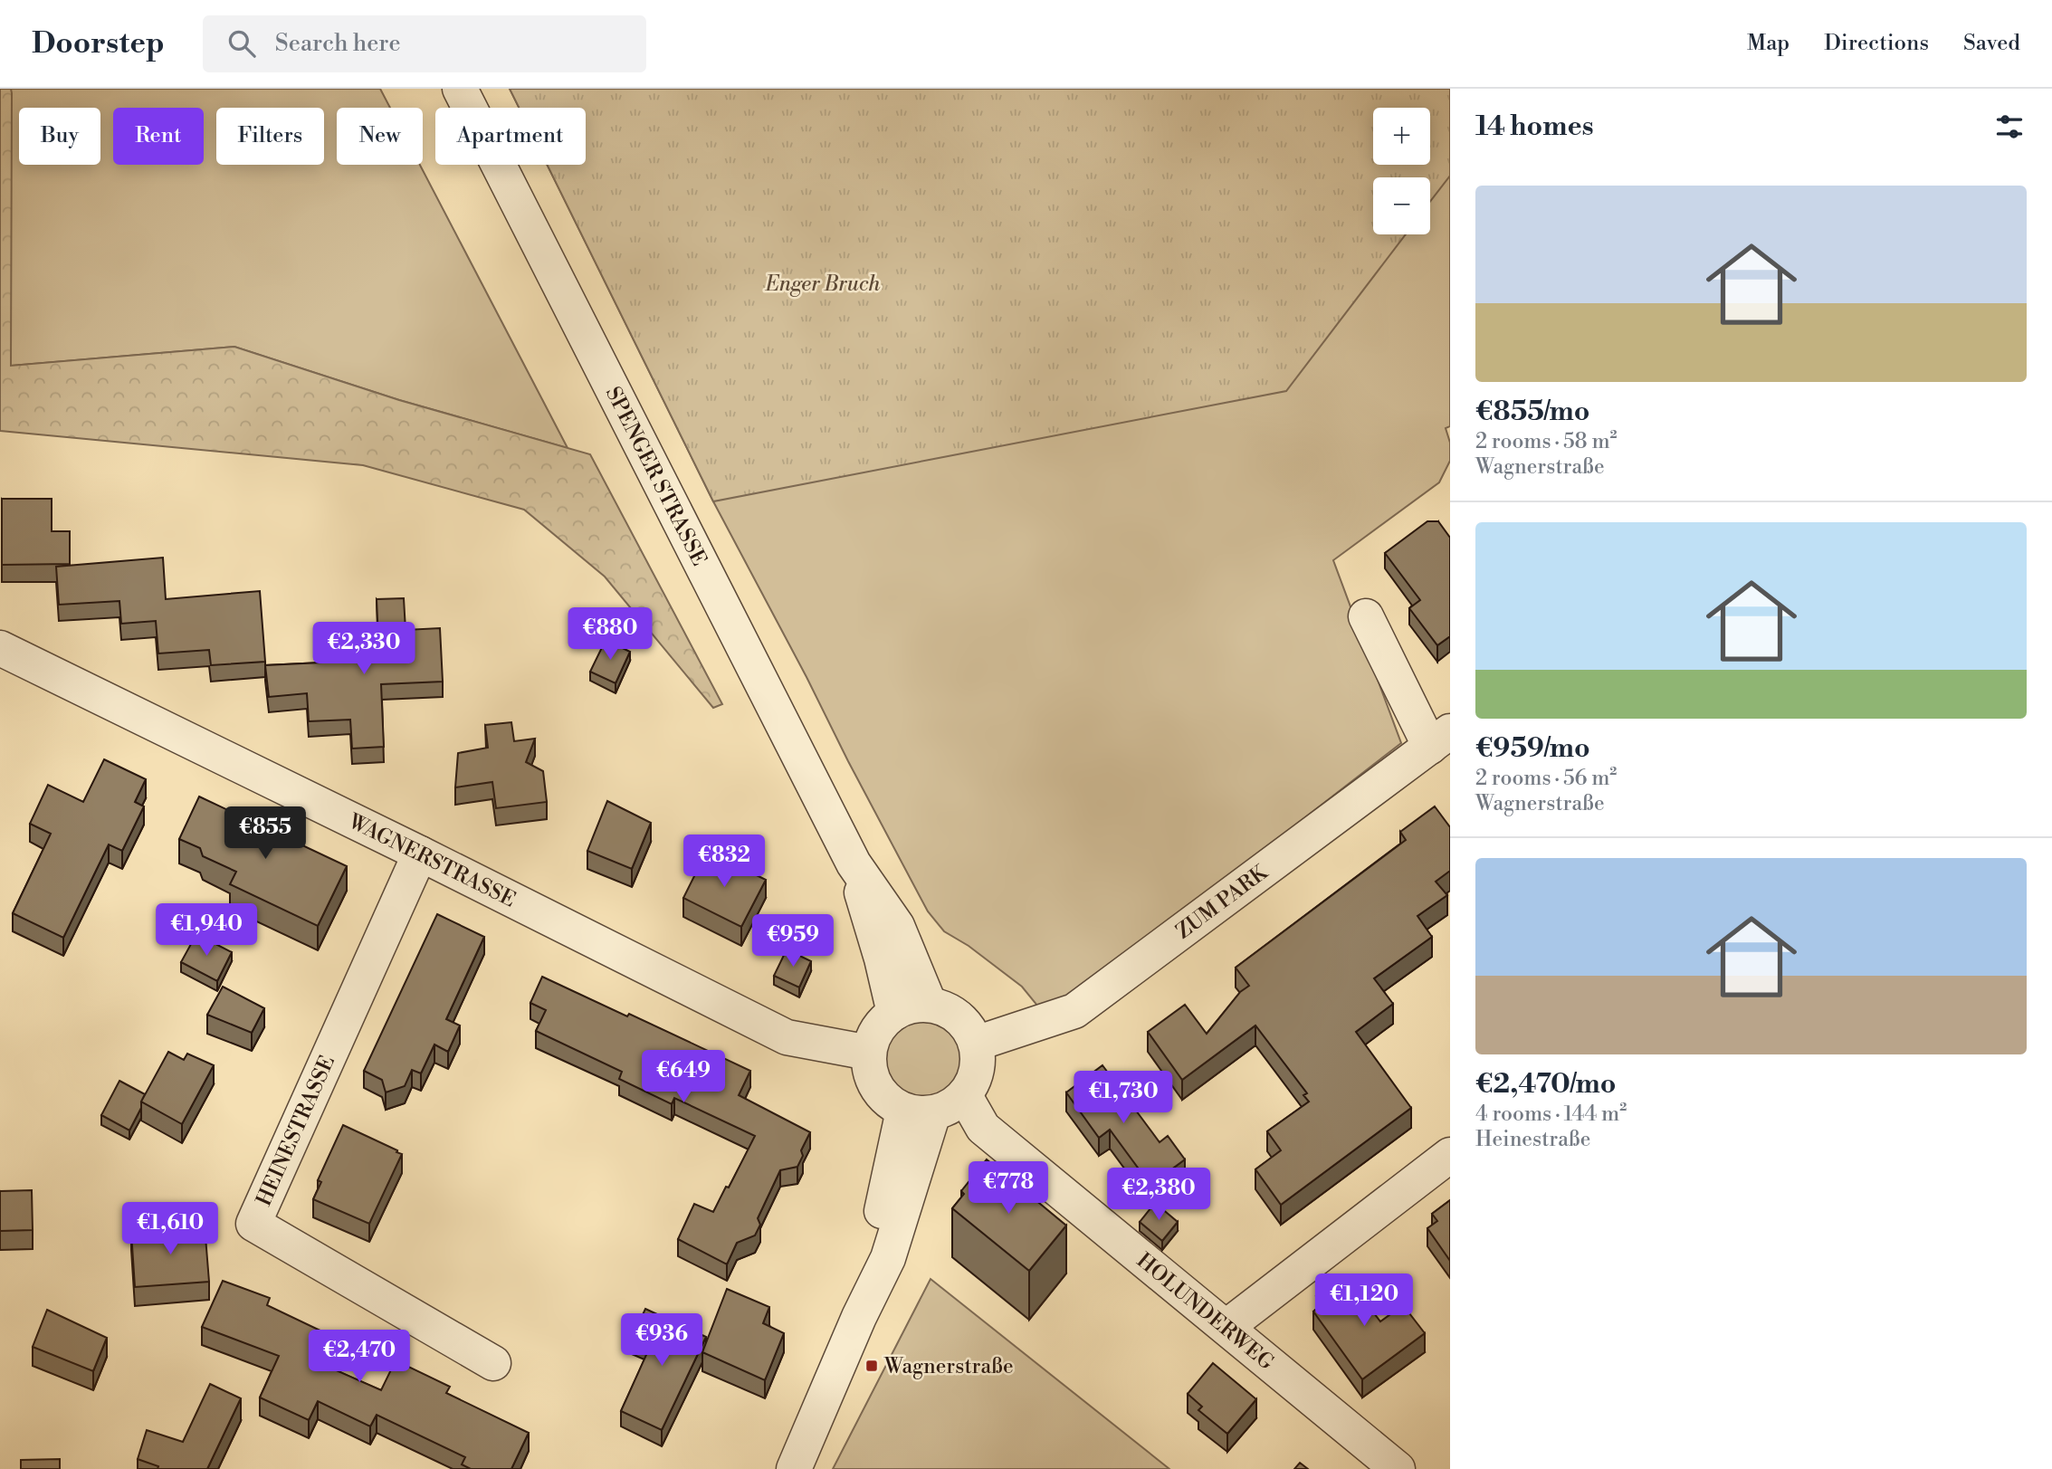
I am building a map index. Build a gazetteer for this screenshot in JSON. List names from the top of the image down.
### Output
{
  "streets": {
    "street": [
      "SPENGER STRASSE",
      "WAGNERSTRASSE",
      "ZUM PARK",
      "HEINESTRASSE",
      "HOLUNDERWEG"
    ]
  },
  "crossings": [
    ["SPENGER STRASSE", "WAGNERSTRASSE"],
    ["SPENGER STRASSE", "ZUM PARK"],
    ["SPENGER STRASSE", "HOLUNDERWEG"],
    ["WAGNERSTRASSE", "ZUM PARK"],
    ["WAGNERSTRASSE", "HEINESTRASSE"],
    ["WAGNERSTRASSE", "HOLUNDERWEG"],
    ["ZUM PARK", "HOLUNDERWEG"]
  ],
  "parks": ["Enger Bruch"],
  "places": {
    "transit": ["Wagnerstraße"]
  },
  "page": {
    "header": "Doorstep",
    "search": "Search here",
    "nav": ["Map", "Directions", "Saved"],
    "heading": "14 homes",
    "map_buttons": ["+", "−"],
    "chip": [
      "Buy",
      "Rent",
      "Filters",
      "New",
      "Apartment"
    ],
    "list": [
      {
        "name": "€855/mo",
        "note": "2 rooms · 58 m² · Wagnerstraße"
      },
      {
        "name": "€959/mo",
        "note": "2 rooms · 56 m² · Wagnerstraße"
      },
      {
        "name": "€2,470/mo",
        "note": "4 rooms · 144 m² · Heinestraße"
      }
    ],
    "price": [
      "€880",
      "€2,330",
      "€855",
      "€832",
      "€1,940",
      "€959",
      "€649",
      "€1,730",
      "€778",
      "€2,380",
      "€1,610",
      "€1,120",
      "€936",
      "€2,470"
    ]
  }
}
